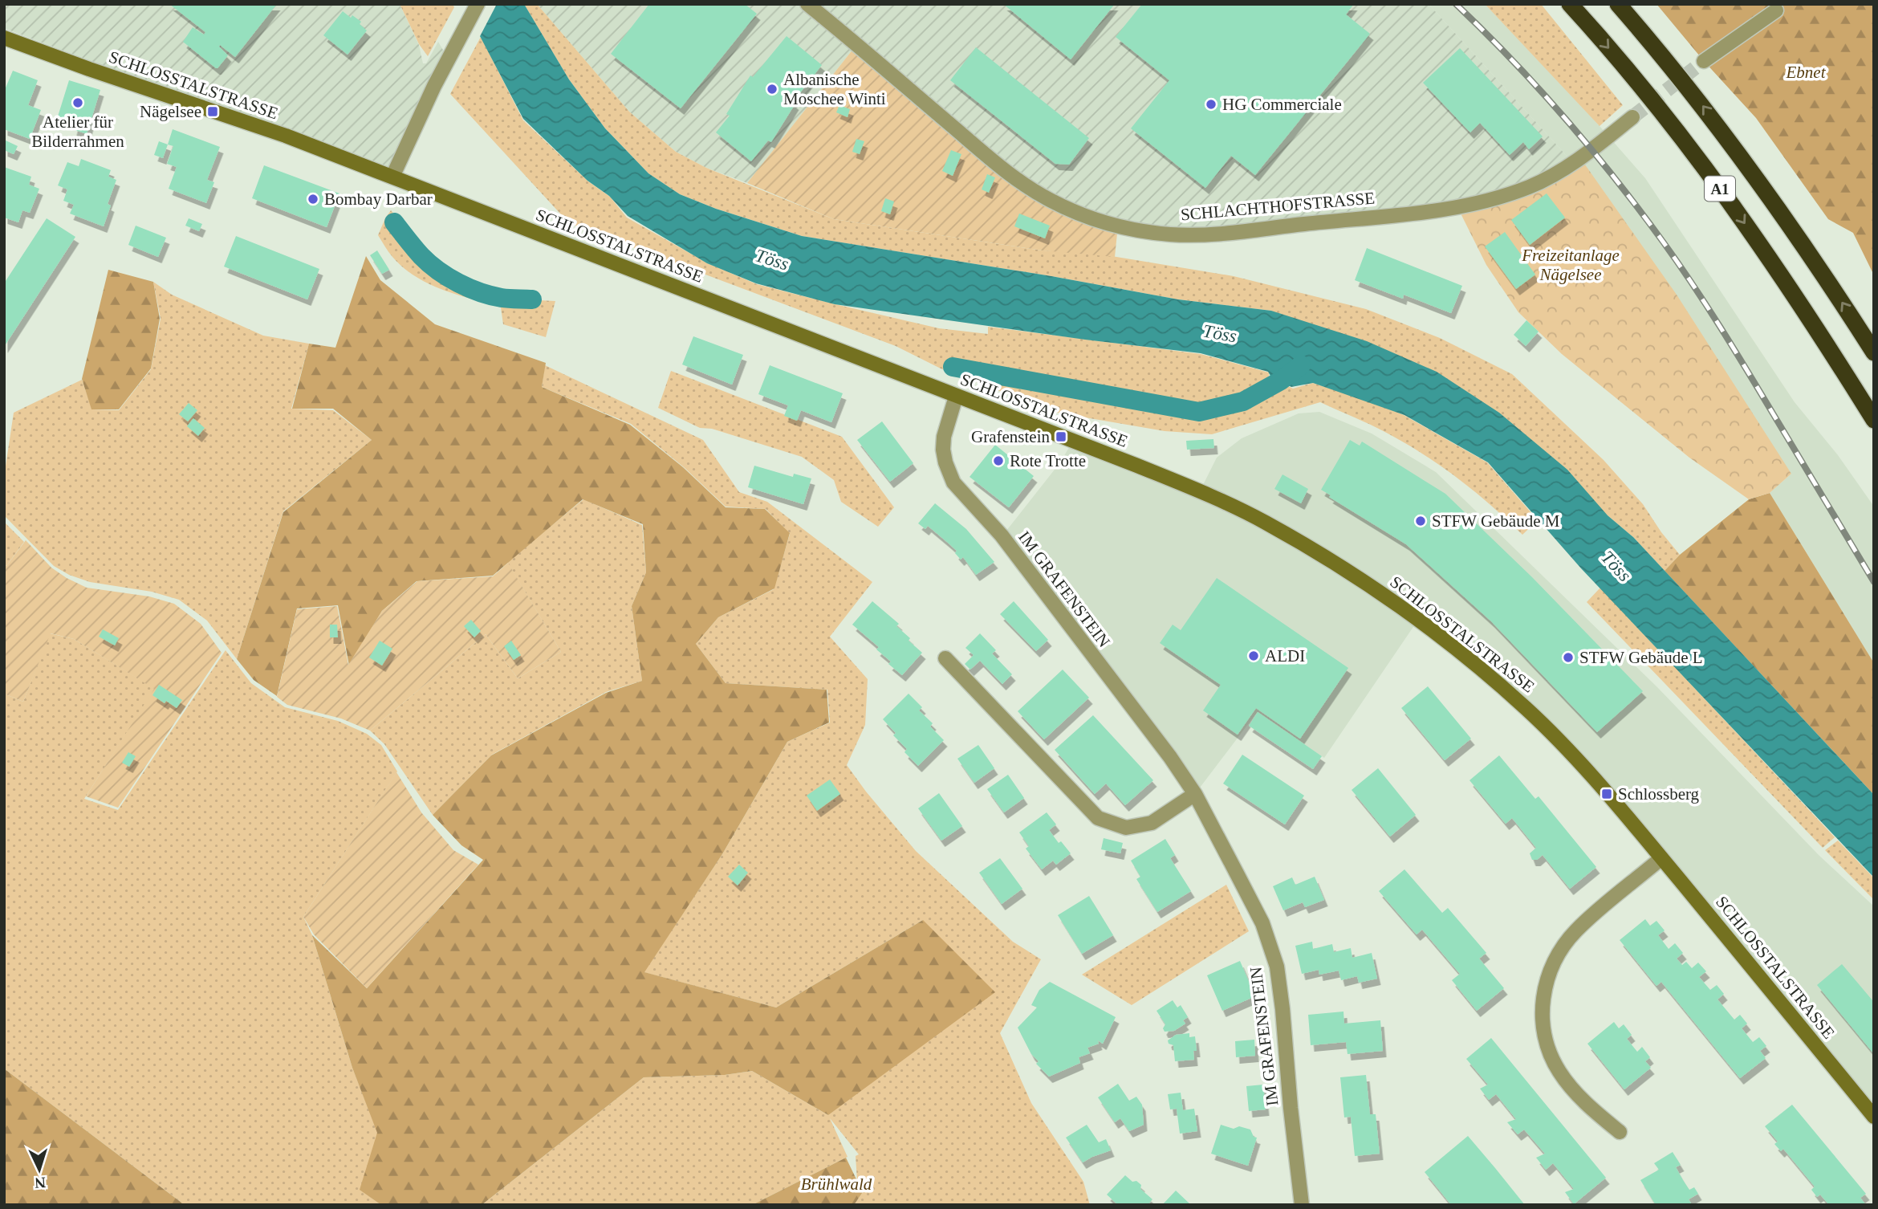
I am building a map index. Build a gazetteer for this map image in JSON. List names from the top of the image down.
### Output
{
  "streets": {
    "highway": ["A1"],
    "main road": ["SCHLOSSTALSTRASSE"],
    "street": ["SCHLACHTHOFSTRASSE", "IM GRAFENSTEIN"]
  },
  "crossings": [
    ["SCHLOSSTALSTRASSE", "IM GRAFENSTEIN"]
  ],
  "water": ["Töss"],
  "parks": ["Ebnet", "Freizeitanlage Nägelsee", "Brühlwald"],
  "places": {
    "other": [
      "Albanische Moschee Winti",
      "Atelier für Bilderrahmen",
      "HG Commerciale",
      "Bombay Darbar",
      "Rote Trotte",
      "STFW Gebäude M",
      "ALDI",
      "STFW Gebäude L"
    ],
    "transit": ["Nägelsee", "Grafenstein", "Schlossberg"]
  },
  "north": "bottom"
}
